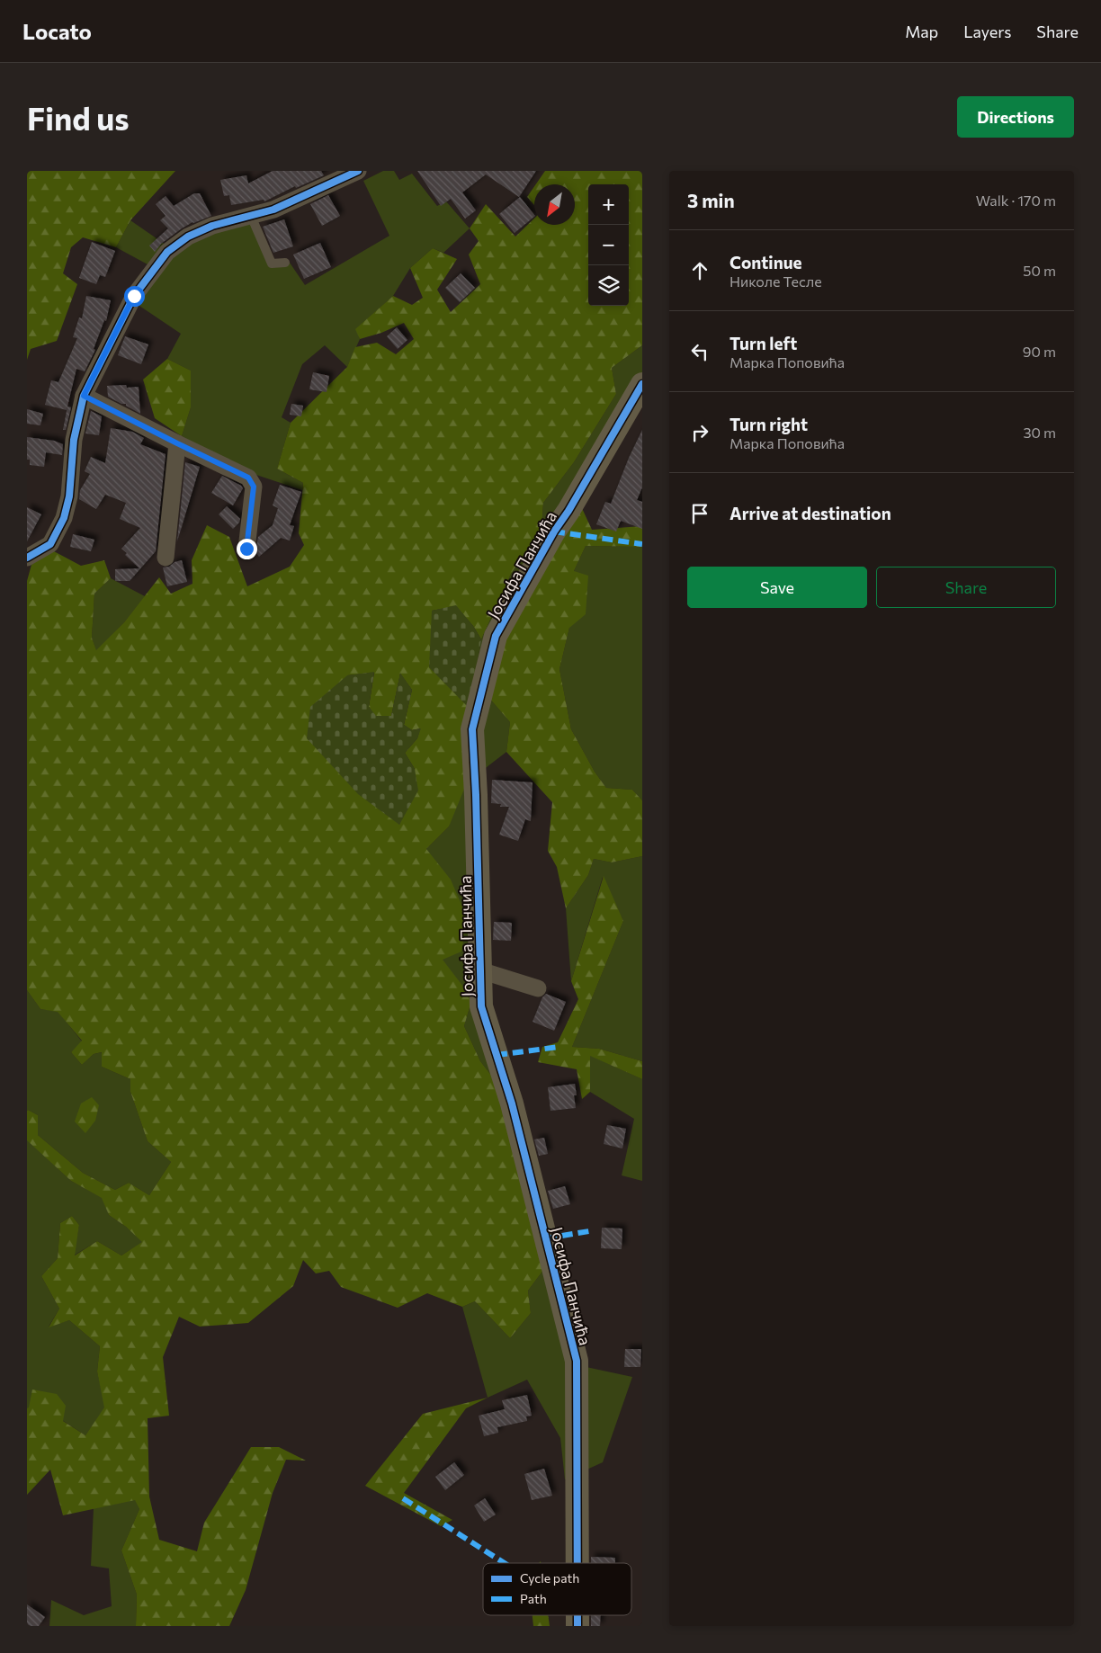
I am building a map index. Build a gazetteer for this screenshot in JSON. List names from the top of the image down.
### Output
{
  "streets": {
    "street": ["Јосифа Панчића"]
  },
  "legend": ["Cycle path", "Path"],
  "north": "bottom left",
  "page": {
    "header": "Locato",
    "nav": ["Map", "Layers", "Share"],
    "buttons": [
      "Directions",
      ["Save", "Share"]
    ],
    "title": "Find us",
    "heading": ["3 min", "Walk · 170 m"],
    "map_buttons": ["+", "−"],
    "list": [
      ["Continue", "Николе Тесле", "50 m"],
      ["Turn left", "Марка Поповића", "90 m"],
      ["Turn right", "Марка Поповића", "30 m"],
      "Arrive at destination"
    ]
  }
}
